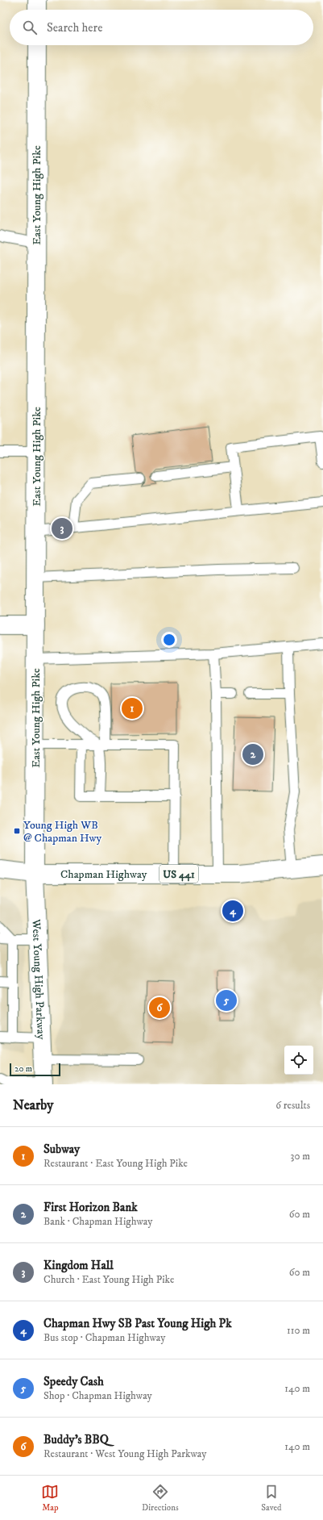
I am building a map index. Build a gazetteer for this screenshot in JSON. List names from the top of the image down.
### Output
{
  "streets": {
    "main road": [
      "East Young High Pike",
      "Chapman Highway",
      "US 441",
      "West Young High Parkway"
    ]
  },
  "crossings": [
    ["East Young High Pike", "Chapman Highway"],
    ["East Young High Pike", "West Young High Parkway"],
    ["Chapman Highway", "West Young High Parkway"]
  ],
  "places": {
    "transit": ["Young High WB @ Chapman Hwy"]
  },
  "scale_bar": "20 m",
  "page": {
    "search": "Search here",
    "pins": [
      "3",
      "1",
      "2",
      "4",
      "5",
      "6"
    ],
    "scale": "20 m",
    "heading": ["Nearby", "6 results"],
    "list": [
      {
        "mark": "1",
        "name": "Subway",
        "note": "Restaurant · East Young High Pike",
        "value": "30 m"
      },
      {
        "mark": "2",
        "name": "First Horizon Bank",
        "note": "Bank · Chapman Highway",
        "value": "60 m"
      },
      {
        "mark": "3",
        "name": "Kingdom Hall",
        "note": "Church · East Young High Pike",
        "value": "60 m"
      },
      {
        "mark": "4",
        "name": "Chapman Hwy SB Past Young High Pk",
        "note": "Bus stop · Chapman Highway",
        "value": "110 m"
      },
      {
        "mark": "5",
        "name": "Speedy Cash",
        "note": "Shop · Chapman Highway",
        "value": "140 m"
      },
      {
        "mark": "6",
        "name": "Buddy's BBQ",
        "note": "Restaurant · West Young High Parkway",
        "value": "140 m"
      }
    ],
    "nav": ["Map", "Directions", "Saved"]
  }
}
